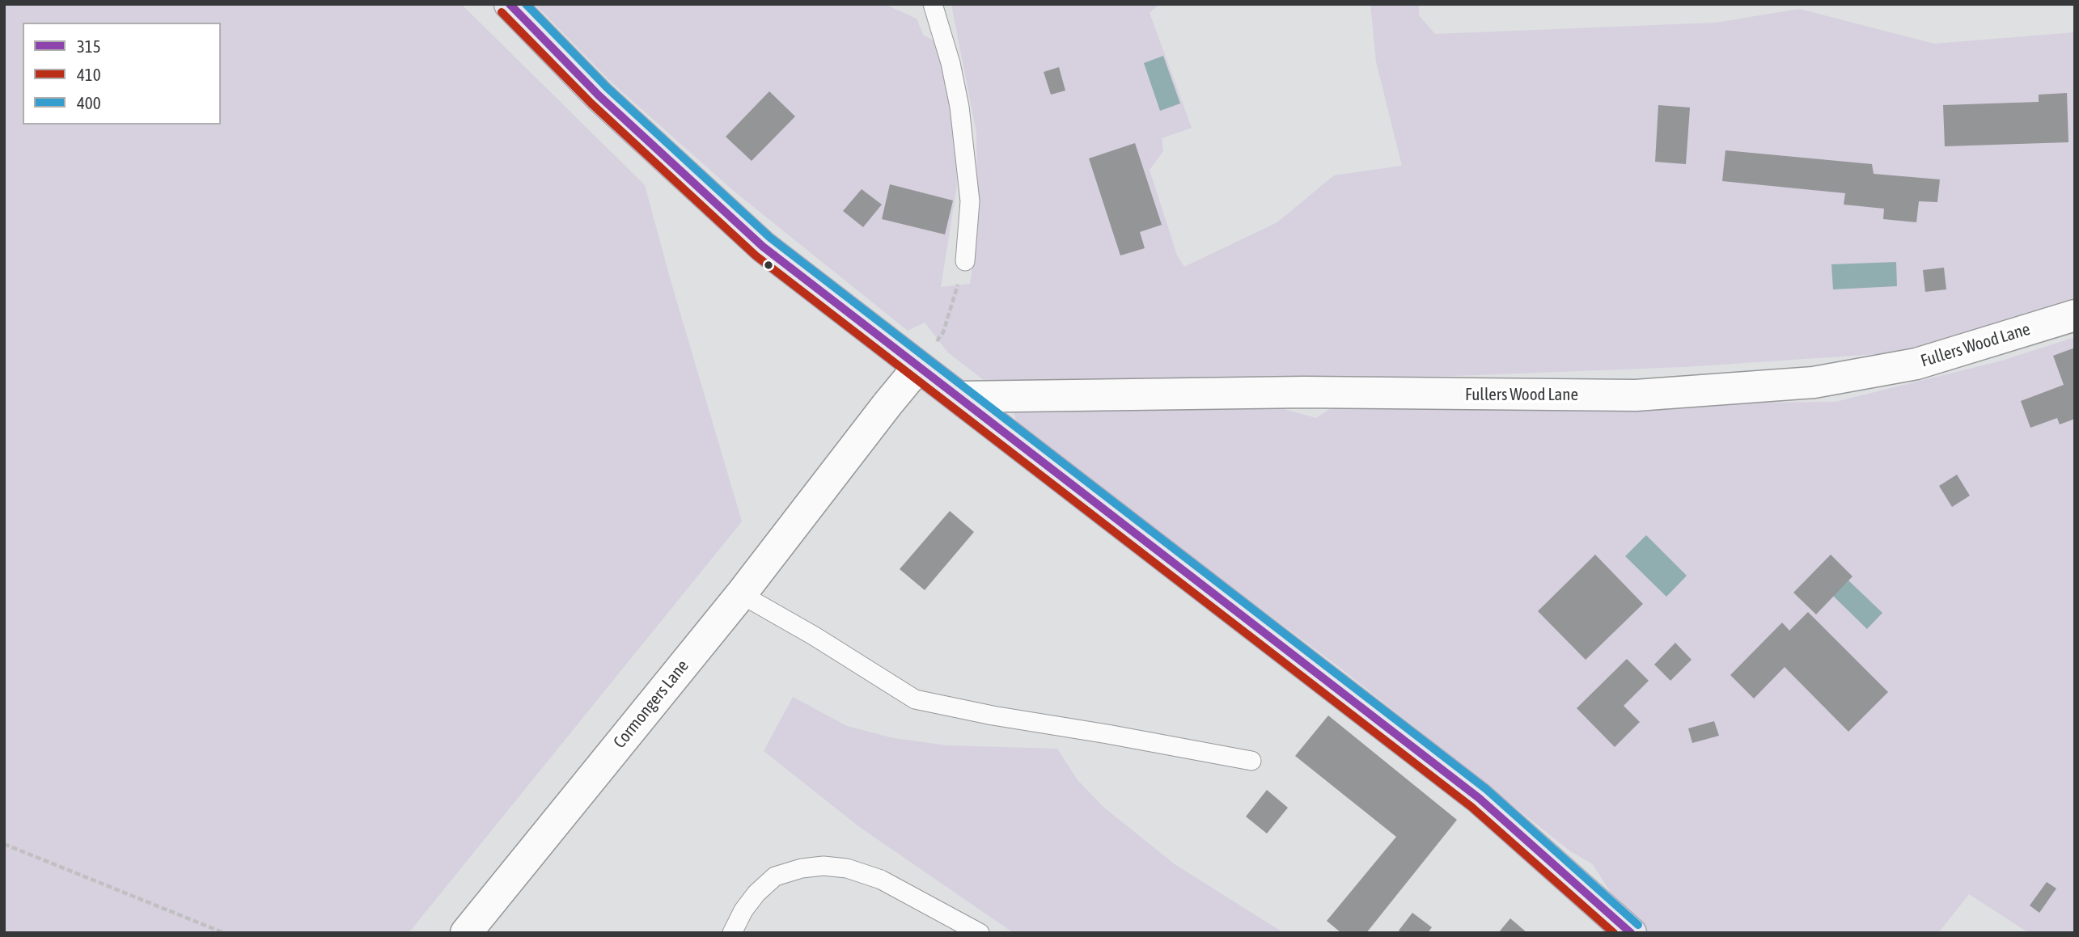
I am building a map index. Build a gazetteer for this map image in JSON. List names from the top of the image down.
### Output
{
  "streets": {
    "street": ["Fullers Wood Lane", "Cormongers Lane"]
  },
  "lines": ["transit line 315", "transit line 400", "transit line 410"],
  "legend": ["315", "410", "400"]
}
